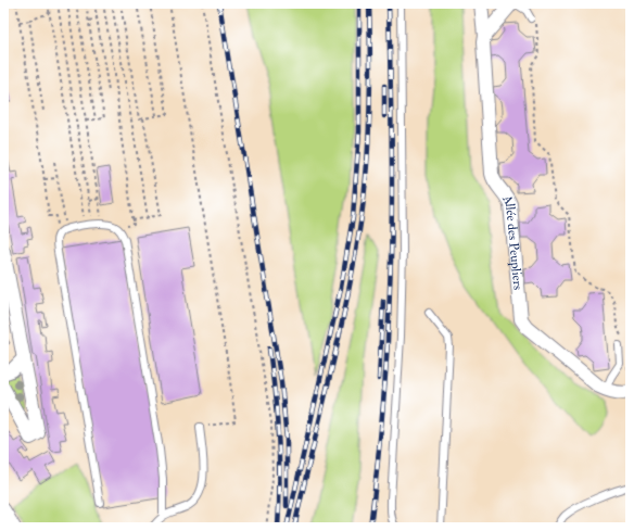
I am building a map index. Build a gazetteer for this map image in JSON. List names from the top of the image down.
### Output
{
  "streets": {
    "street": ["Allée des Peupliers"]
  }
}
